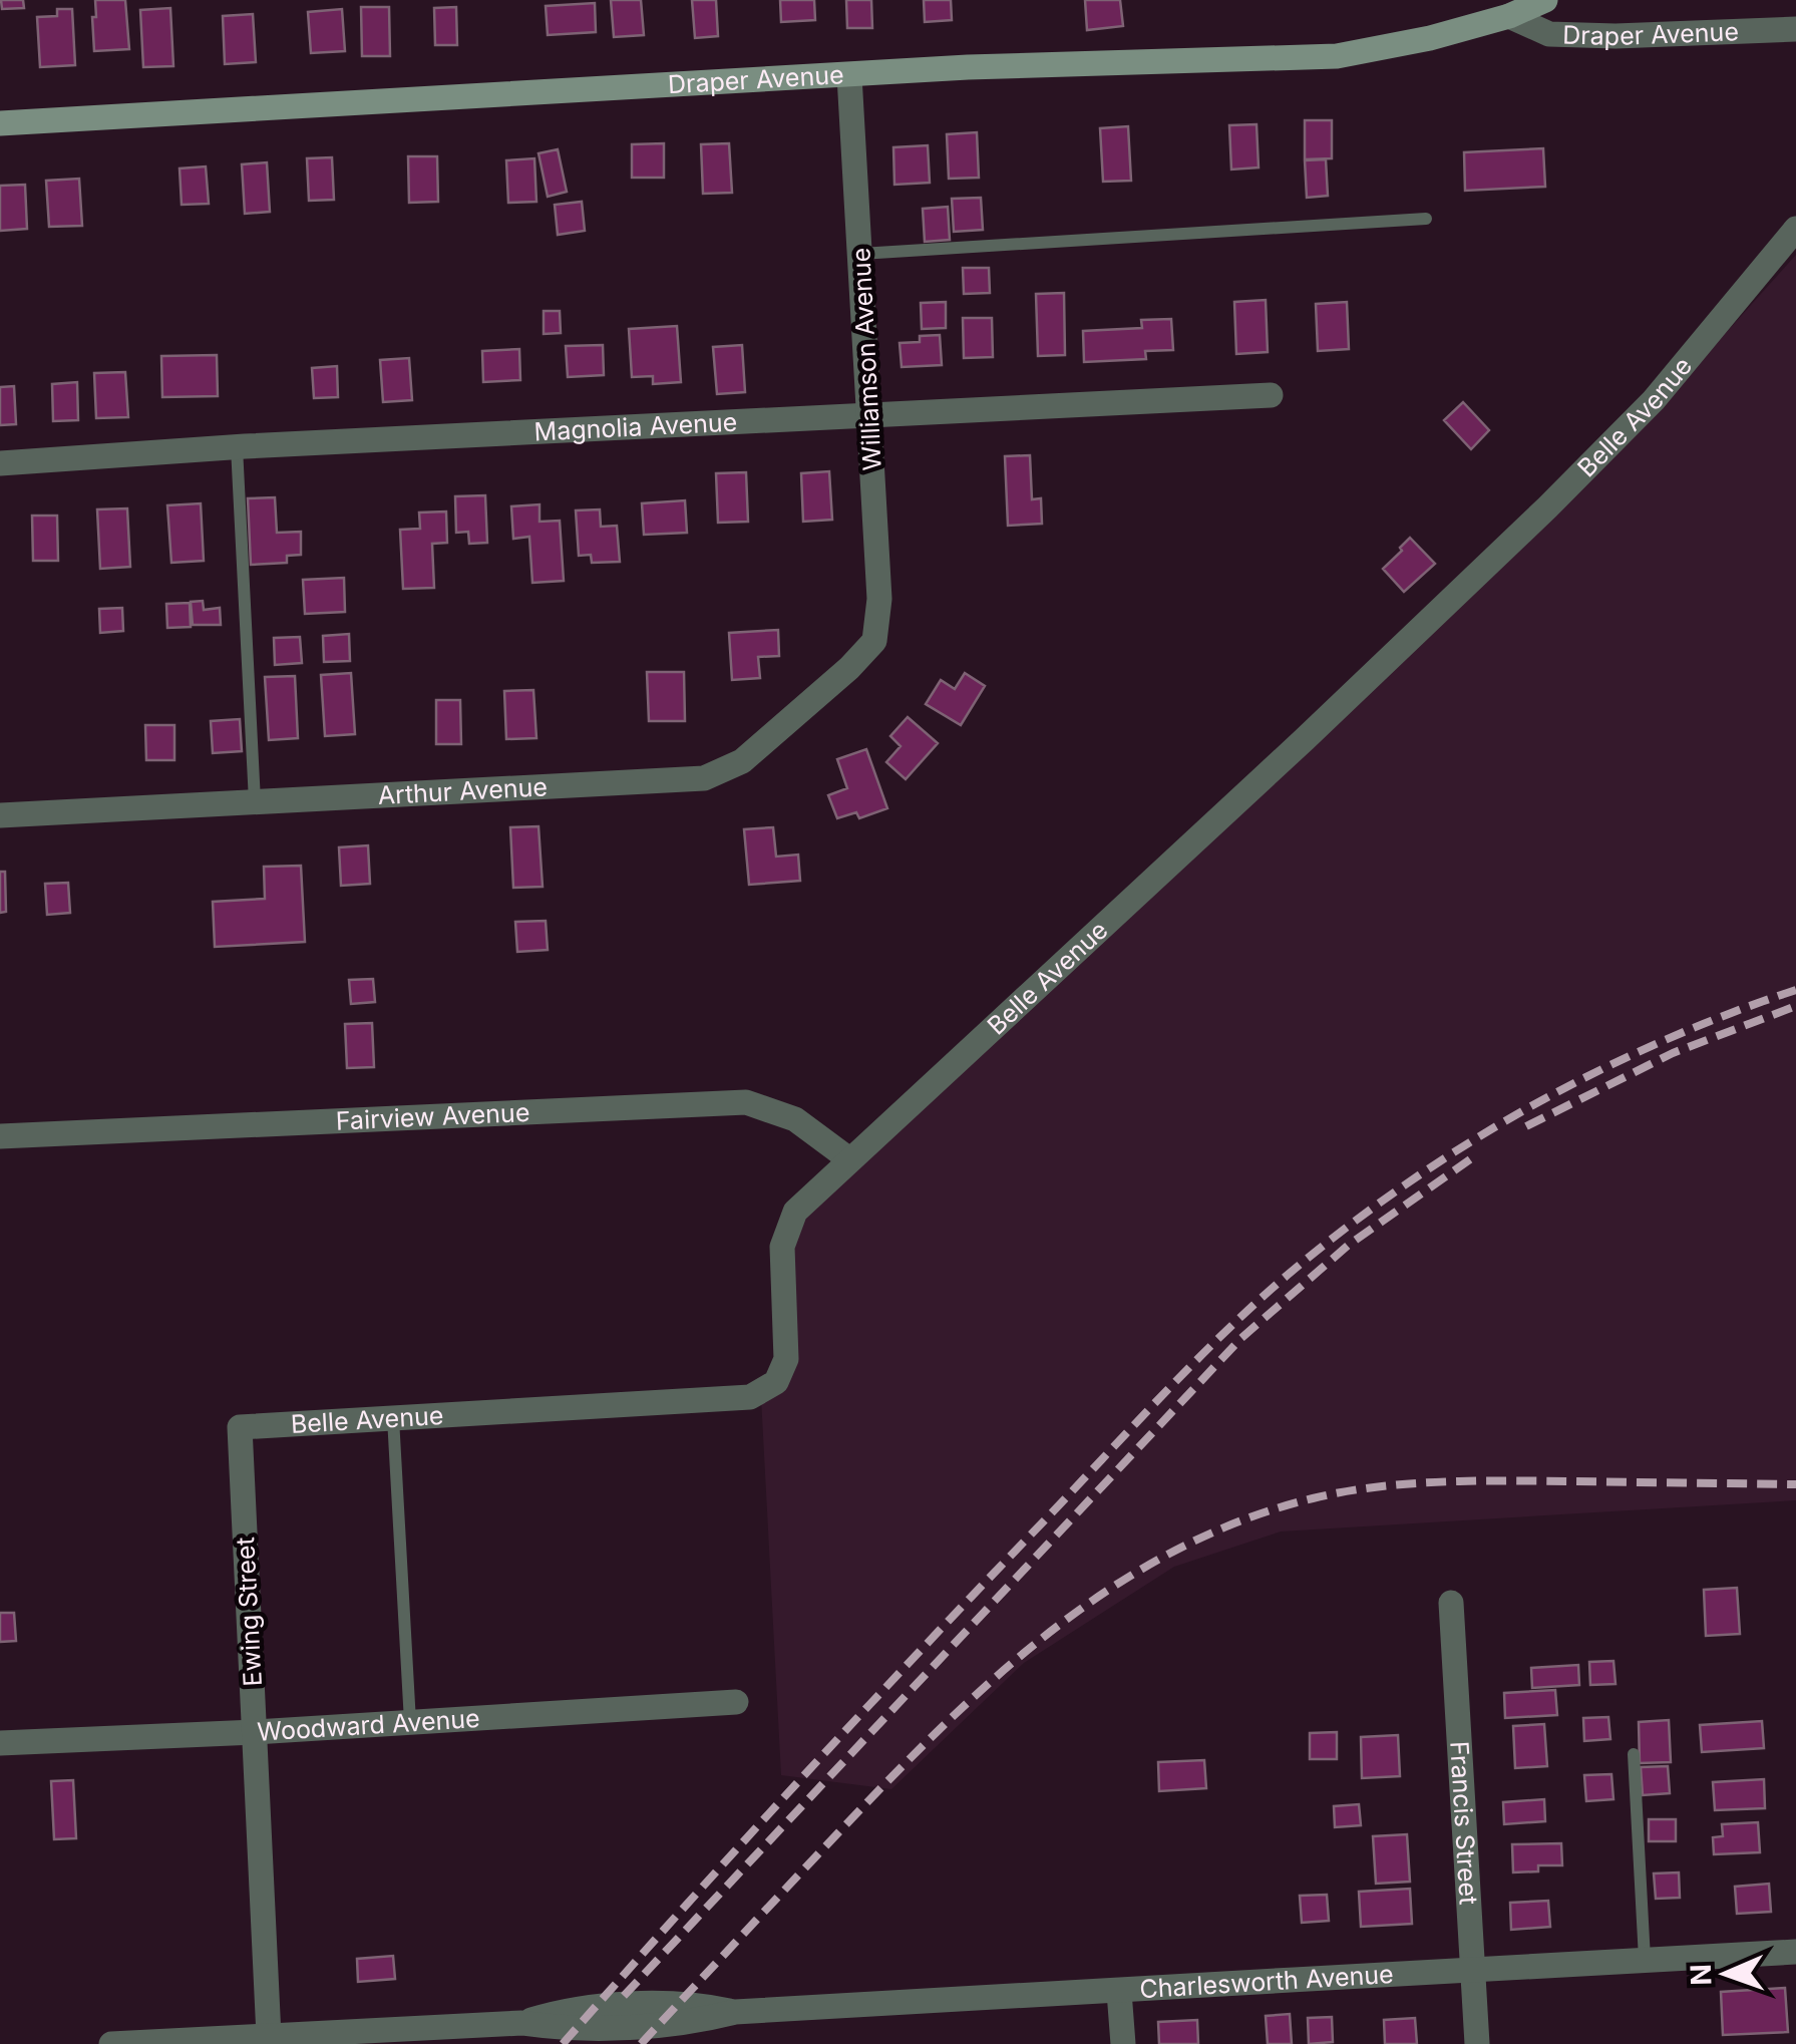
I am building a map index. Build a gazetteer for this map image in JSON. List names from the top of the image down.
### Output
{
  "streets": {
    "street": [
      "Draper Avenue",
      "Williamson Avenue",
      "Belle Avenue",
      "Magnolia Avenue",
      "Arthur Avenue",
      "Fairview Avenue",
      "Ewing Street",
      "Woodward Avenue",
      "Francis Street",
      "Charlesworth Avenue"
    ]
  },
  "crossings": [
    ["Draper Avenue", "Williamson Avenue"],
    ["Williamson Avenue", "Magnolia Avenue"],
    ["Williamson Avenue", "Arthur Avenue"],
    ["Belle Avenue", "Fairview Avenue"],
    ["Belle Avenue", "Ewing Street"],
    ["Ewing Street", "Woodward Avenue"],
    ["Ewing Street", "Charlesworth Avenue"],
    ["Francis Street", "Charlesworth Avenue"]
  ],
  "north": "left"
}
